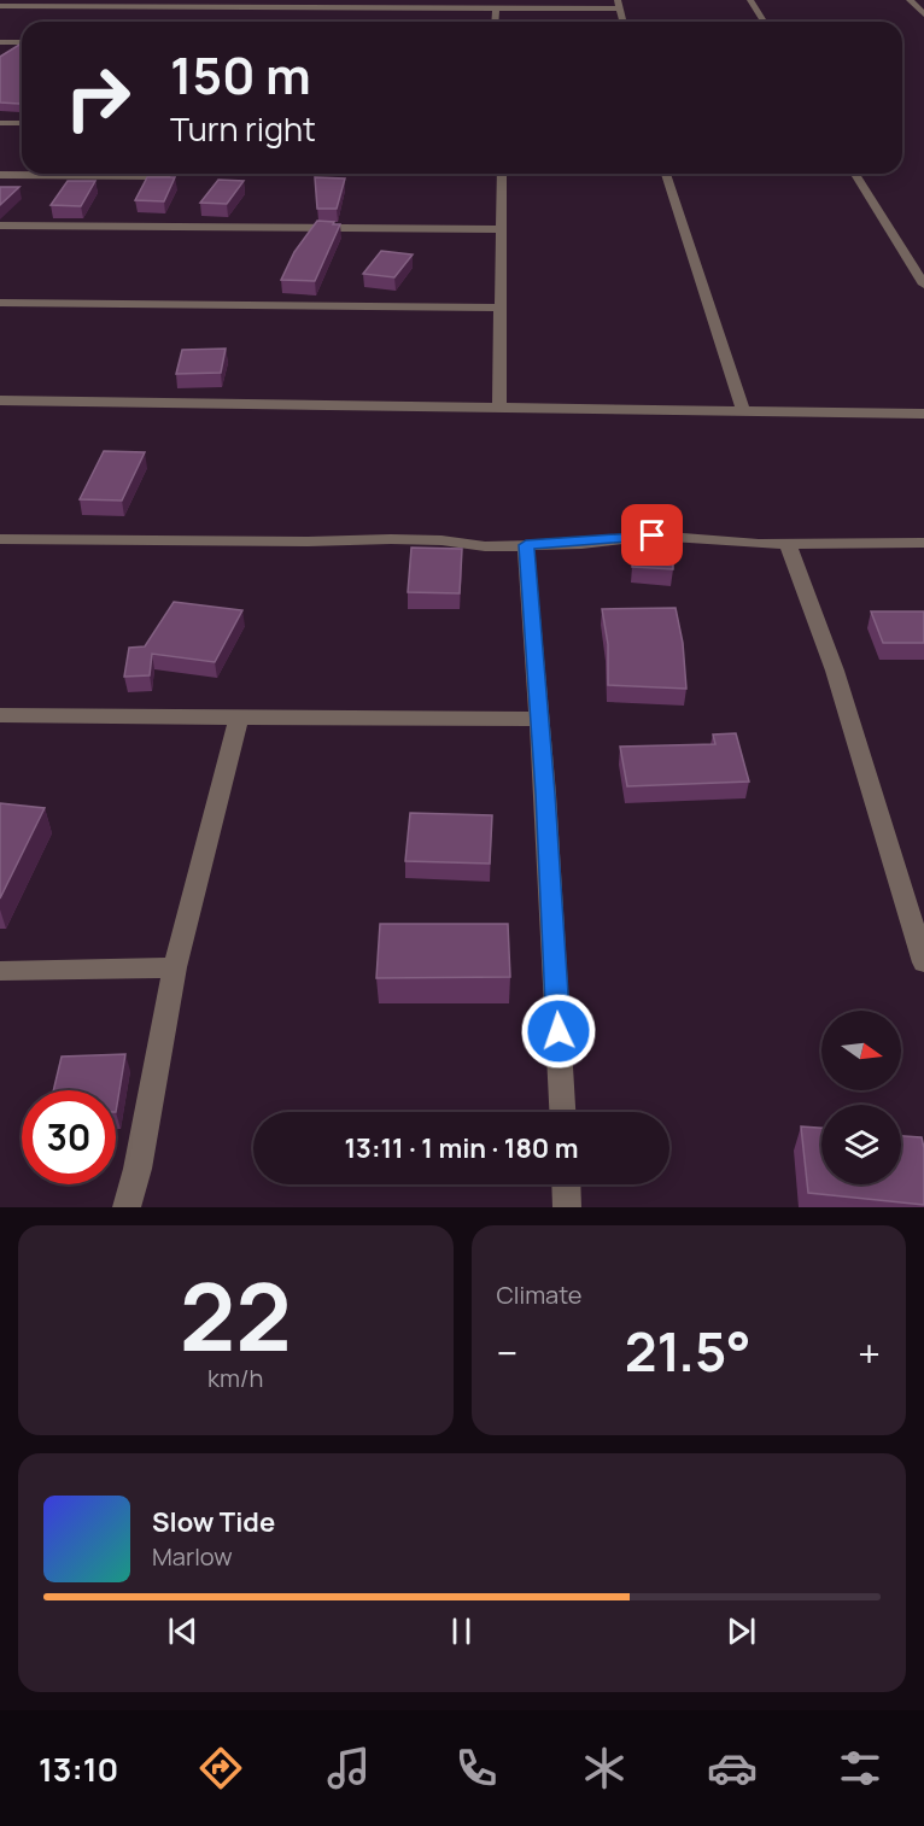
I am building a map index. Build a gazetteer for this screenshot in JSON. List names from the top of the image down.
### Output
{
  "north": "right",
  "page": {
    "turn": ["150 m", "Turn right"],
    "limit": "30",
    "trip": "13:11 · 1 min · 180 m",
    "tile": [
      ["22", "km/h"],
      "Climate"
    ],
    "heat": ["−", "21.5°", "+"],
    "song": ["Slow Tide", "Marlow"],
    "tabs": "13:10"
  }
}
